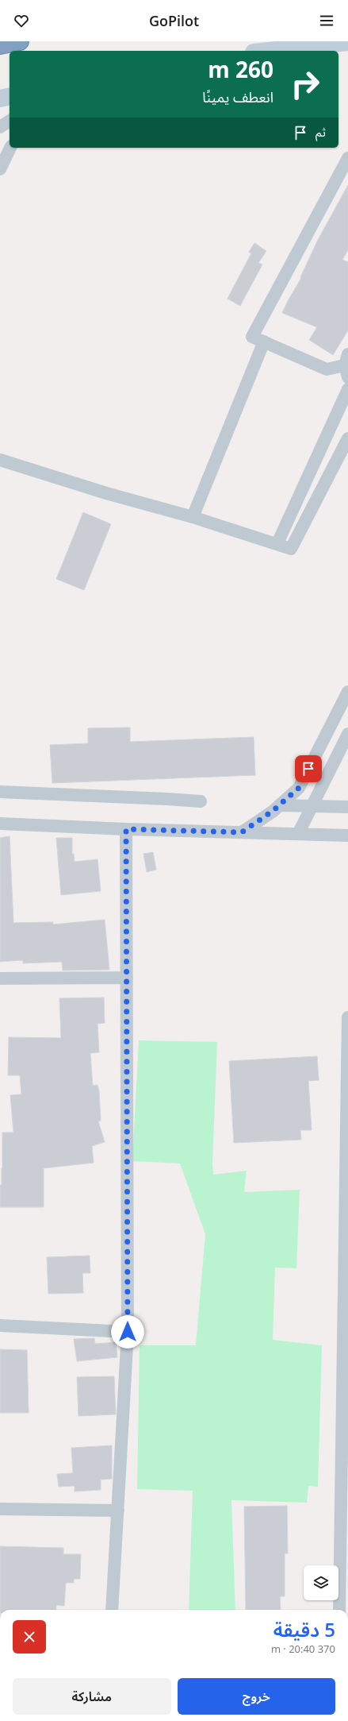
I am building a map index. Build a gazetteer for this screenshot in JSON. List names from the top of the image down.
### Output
{
  "page": {
    "header": "GoPilot",
    "turn": ["260 m", "انعطف يمينًا"],
    "then": "ثم",
    "heading": ["5 دقيقة", "370 m · 20:40"],
    "buttons": ["خروج", "مشاركة"]
  }
}
